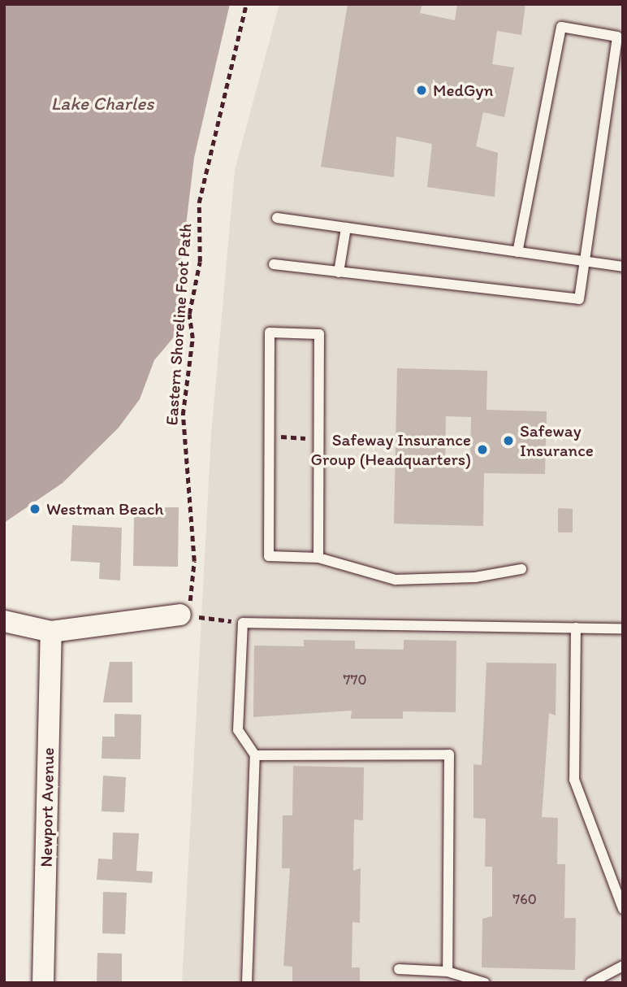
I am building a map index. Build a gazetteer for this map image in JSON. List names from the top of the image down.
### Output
{
  "streets": {
    "street": ["Newport Avenue"],
    "path": ["Eastern Shoreline Foot Path"]
  },
  "water": ["Lake Charles"],
  "places": [
    "MedGyn",
    "Safeway Insurance",
    "Safeway Insurance Group (Headquarters)",
    "Westman Beach"
  ],
  "house_numbers": ["770", "760"]
}
